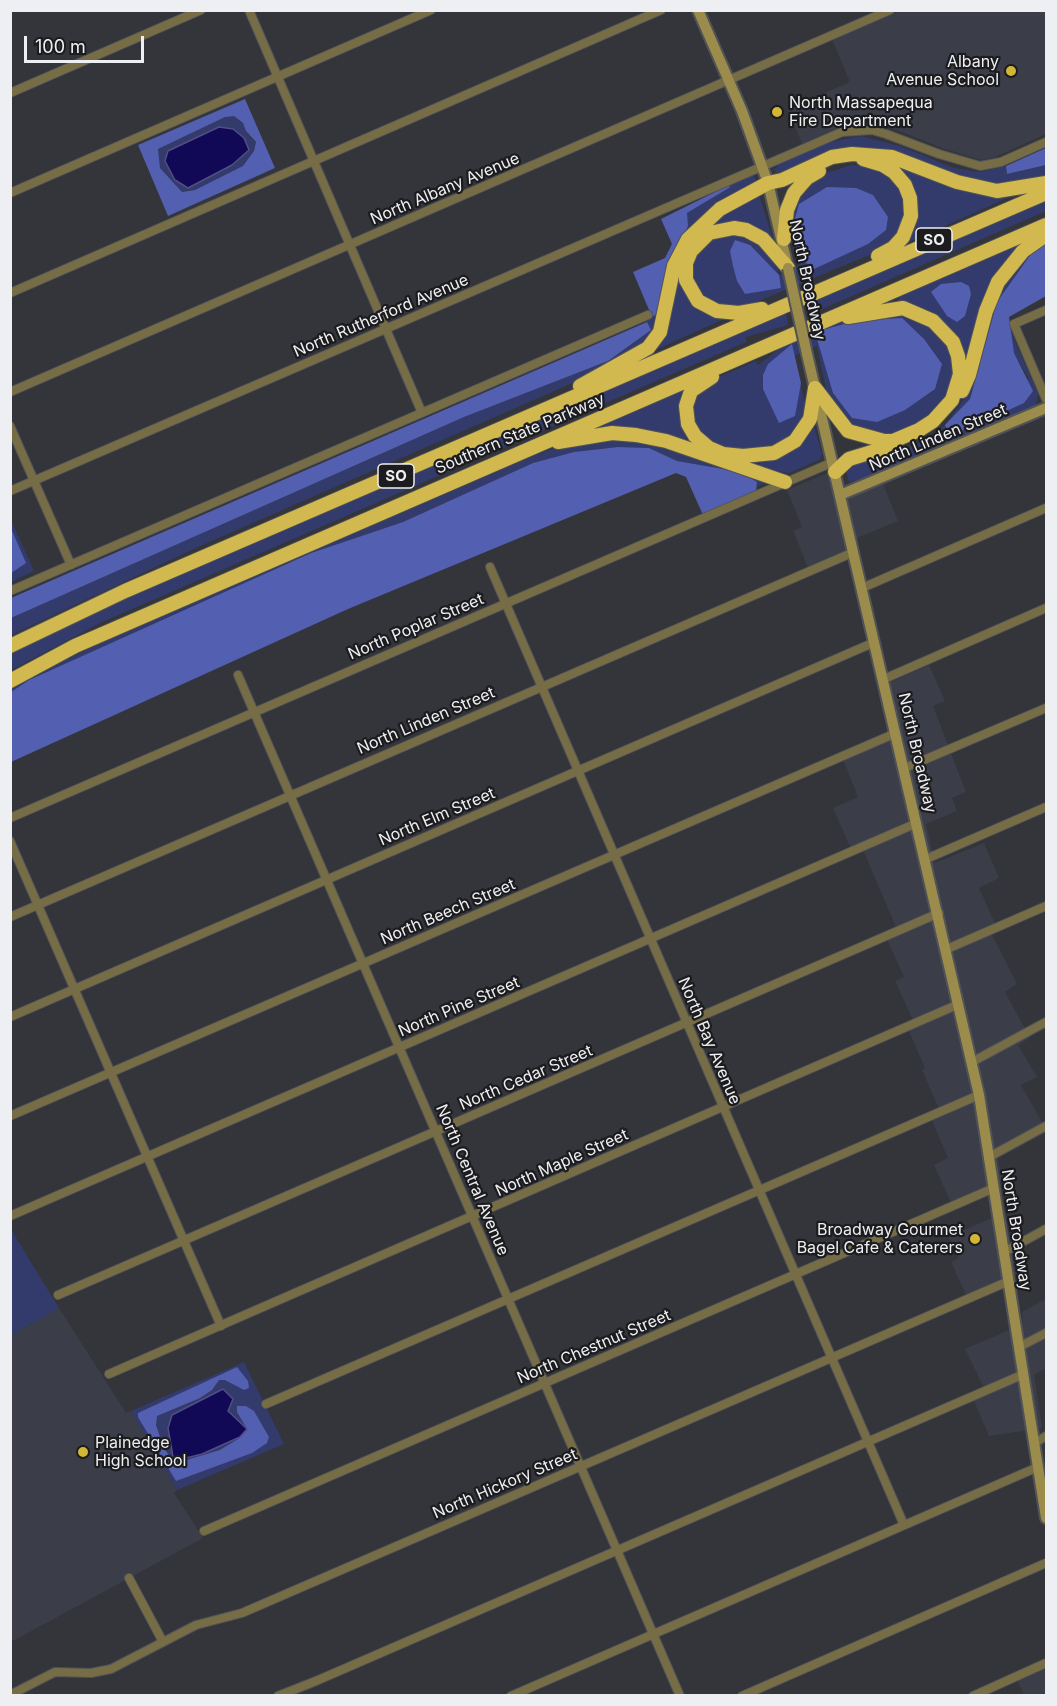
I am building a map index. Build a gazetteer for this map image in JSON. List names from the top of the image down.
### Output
{
  "streets": {
    "highway": ["SO", "Southern State Parkway"],
    "main road": ["North Broadway", "North Linden Street"],
    "street": [
      "North Albany Avenue",
      "North Rutherford Avenue",
      "North Poplar Street",
      "North Elm Street",
      "North Beech Street",
      "North Pine Street",
      "North Bay Avenue",
      "North Cedar Street",
      "North Maple Street",
      "North Central Avenue",
      "North Chestnut Street",
      "North Hickory Street"
    ]
  },
  "crossings": [
    ["North Albany Avenue", "North Broadway"],
    ["North Broadway", "North Rutherford Avenue"],
    ["North Broadway", "North Linden Street"],
    ["North Broadway", "North Poplar Street"],
    ["North Broadway", "North Elm Street"],
    ["North Broadway", "North Beech Street"],
    ["North Broadway", "North Pine Street"],
    ["North Broadway", "North Cedar Street"],
    ["North Broadway", "North Maple Street"],
    ["North Broadway", "North Chestnut Street"],
    ["North Broadway", "North Hickory Street"],
    ["North Linden Street", "North Bay Avenue"],
    ["North Linden Street", "North Central Avenue"],
    ["North Poplar Street", "North Bay Avenue"],
    ["North Poplar Street", "North Central Avenue"],
    ["North Elm Street", "North Bay Avenue"],
    ["North Elm Street", "North Central Avenue"],
    ["North Beech Street", "North Bay Avenue"],
    ["North Beech Street", "North Central Avenue"],
    ["North Pine Street", "North Bay Avenue"],
    ["North Pine Street", "North Central Avenue"],
    ["North Bay Avenue", "North Cedar Street"],
    ["North Bay Avenue", "North Maple Street"],
    ["North Bay Avenue", "North Chestnut Street"],
    ["North Bay Avenue", "North Hickory Street"],
    ["North Cedar Street", "North Central Avenue"],
    ["North Maple Street", "North Central Avenue"],
    ["North Central Avenue", "North Chestnut Street"],
    ["North Central Avenue", "North Hickory Street"]
  ],
  "places": [
    "Albany Avenue School",
    "North Massapequa Fire Department",
    "Broadway Gourmet Bagel Cafe & Caterers",
    "Plainedge High School"
  ],
  "scale_bar": "100 m"
}
